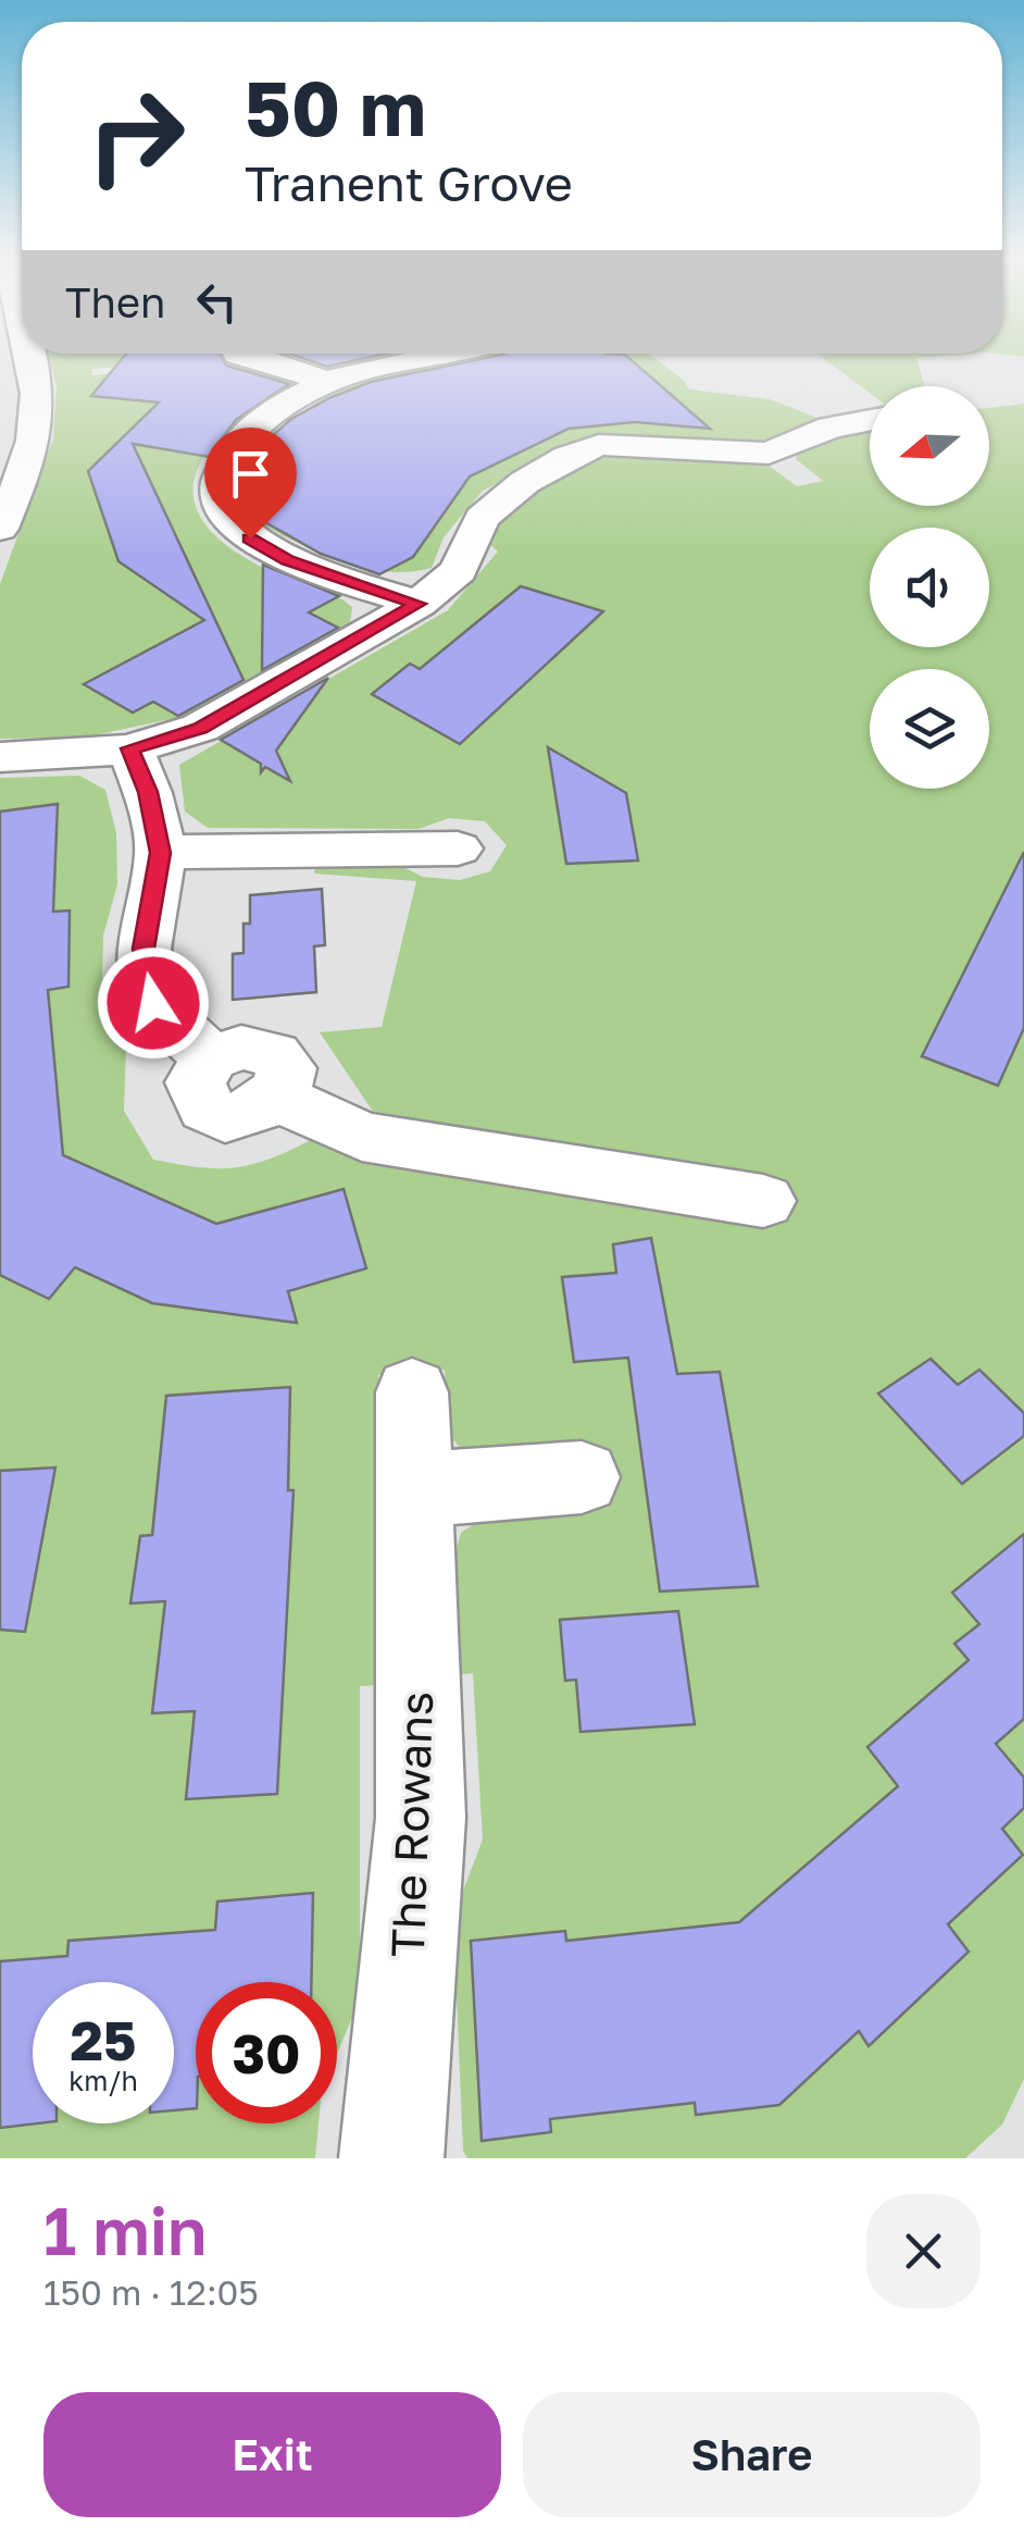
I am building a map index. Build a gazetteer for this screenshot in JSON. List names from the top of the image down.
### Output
{
  "streets": {
    "street": ["The Rowans"]
  },
  "north": "left",
  "page": {
    "turn": ["50 m", "Tranent Grove"],
    "then": "Then",
    "speed": "25 km/h",
    "limit": "30",
    "heading": ["1 min", "150 m · 12:05"],
    "buttons": ["Exit", "Share"]
  }
}
